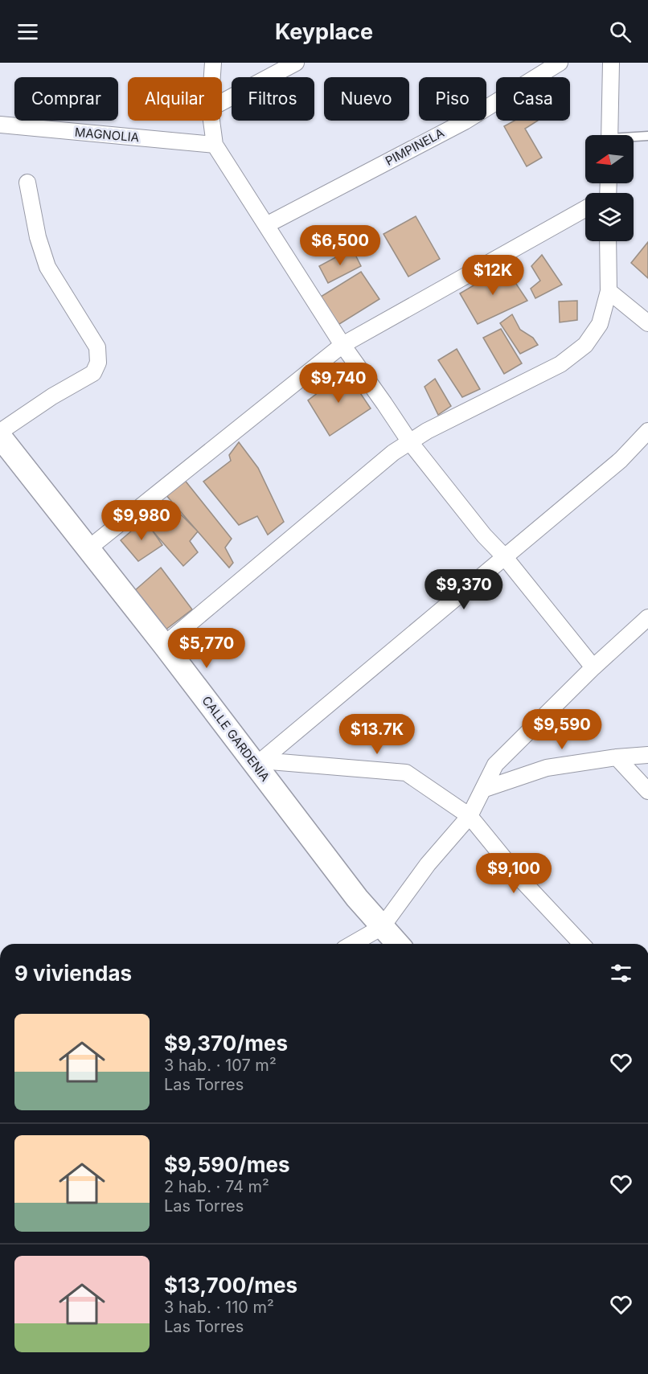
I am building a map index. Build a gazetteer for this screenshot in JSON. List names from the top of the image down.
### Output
{
  "streets": {
    "street": ["MAGNOLIA", "PIMPINELA", "CALLE GARDENIA"]
  },
  "north": "left",
  "page": {
    "header": "Keyplace",
    "chip": [
      "Comprar",
      "Alquilar",
      "Filtros",
      "Nuevo",
      "Piso",
      "Casa"
    ],
    "price": [
      "$6,500",
      "$12K",
      "$9,740",
      "$9,980",
      "$9,370",
      "$5,770",
      "$9,590",
      "$13.7K",
      "$9,100"
    ],
    "heading": "9 viviendas",
    "list": [
      {
        "name": "$9,370/mes",
        "note": "3 hab. · 107 m² · Las Torres"
      },
      {
        "name": "$9,590/mes",
        "note": "2 hab. · 74 m² · Las Torres"
      },
      {
        "name": "$13,700/mes",
        "note": "3 hab. · 110 m² · Las Torres"
      }
    ]
  }
}
